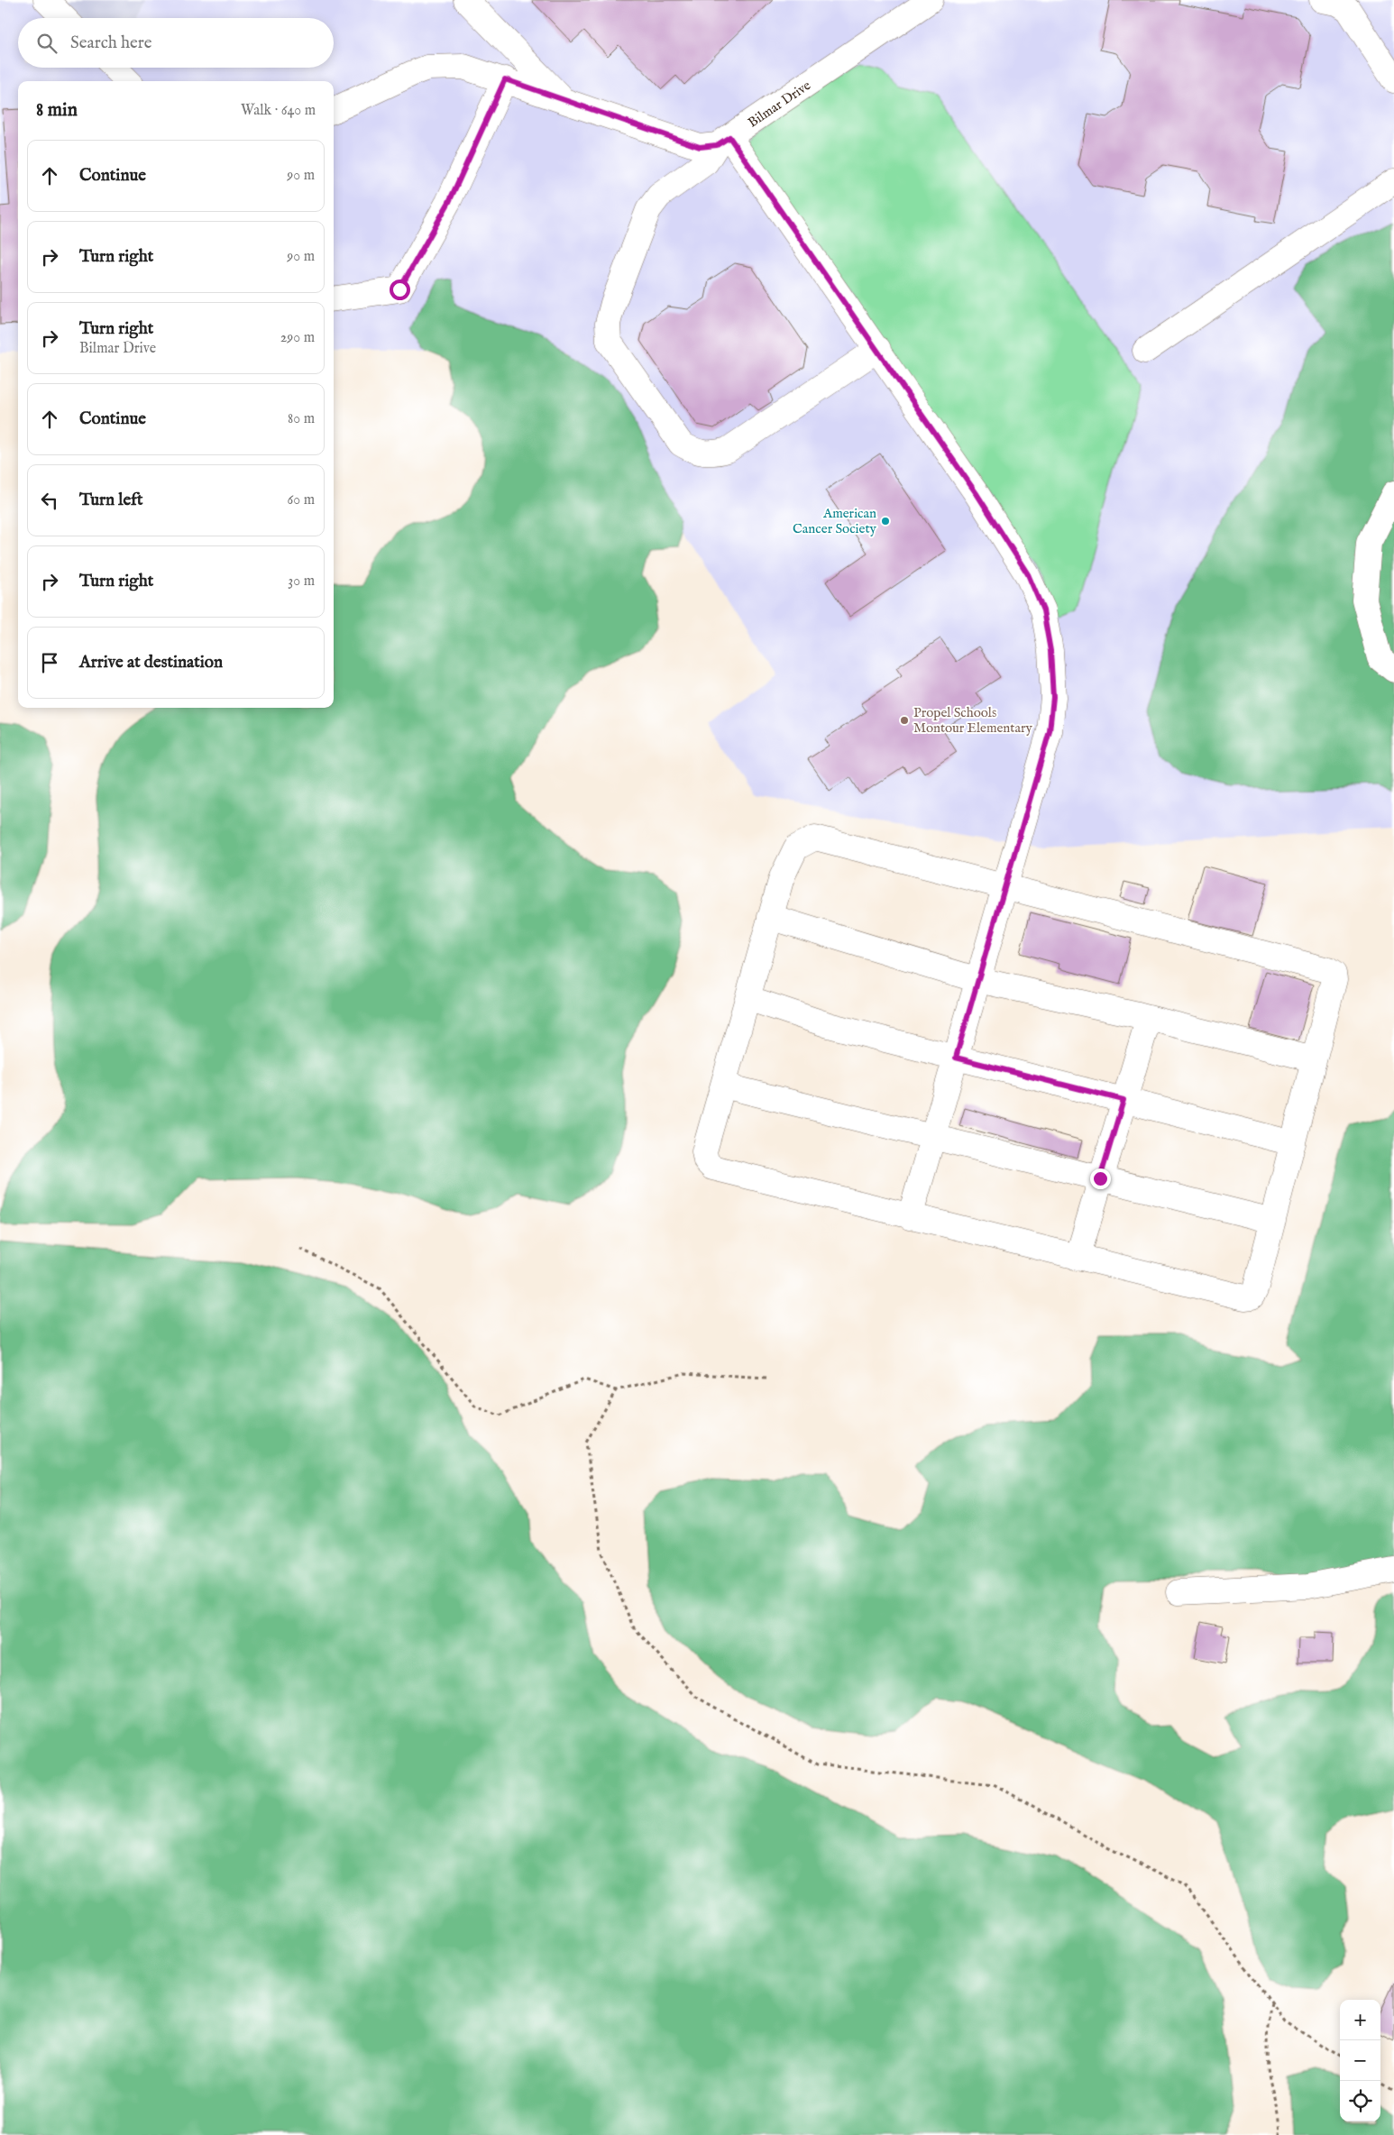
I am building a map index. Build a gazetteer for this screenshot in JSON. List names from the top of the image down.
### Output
{
  "streets": {
    "street": ["Bilmar Drive"]
  },
  "places": ["American Cancer Society", "Propel Schools Montour Elementary"],
  "page": {
    "search": "Search here",
    "heading": ["8 min", "Walk · 640 m"],
    "list": [
      ["Continue", "90 m"],
      ["Turn right", "90 m"],
      ["Turn right", "Bilmar Drive", "290 m"],
      ["Continue", "80 m"],
      ["Turn left", "60 m"],
      ["Turn right", "30 m"],
      "Arrive at destination"
    ],
    "map_buttons": ["+", "−"]
  }
}
